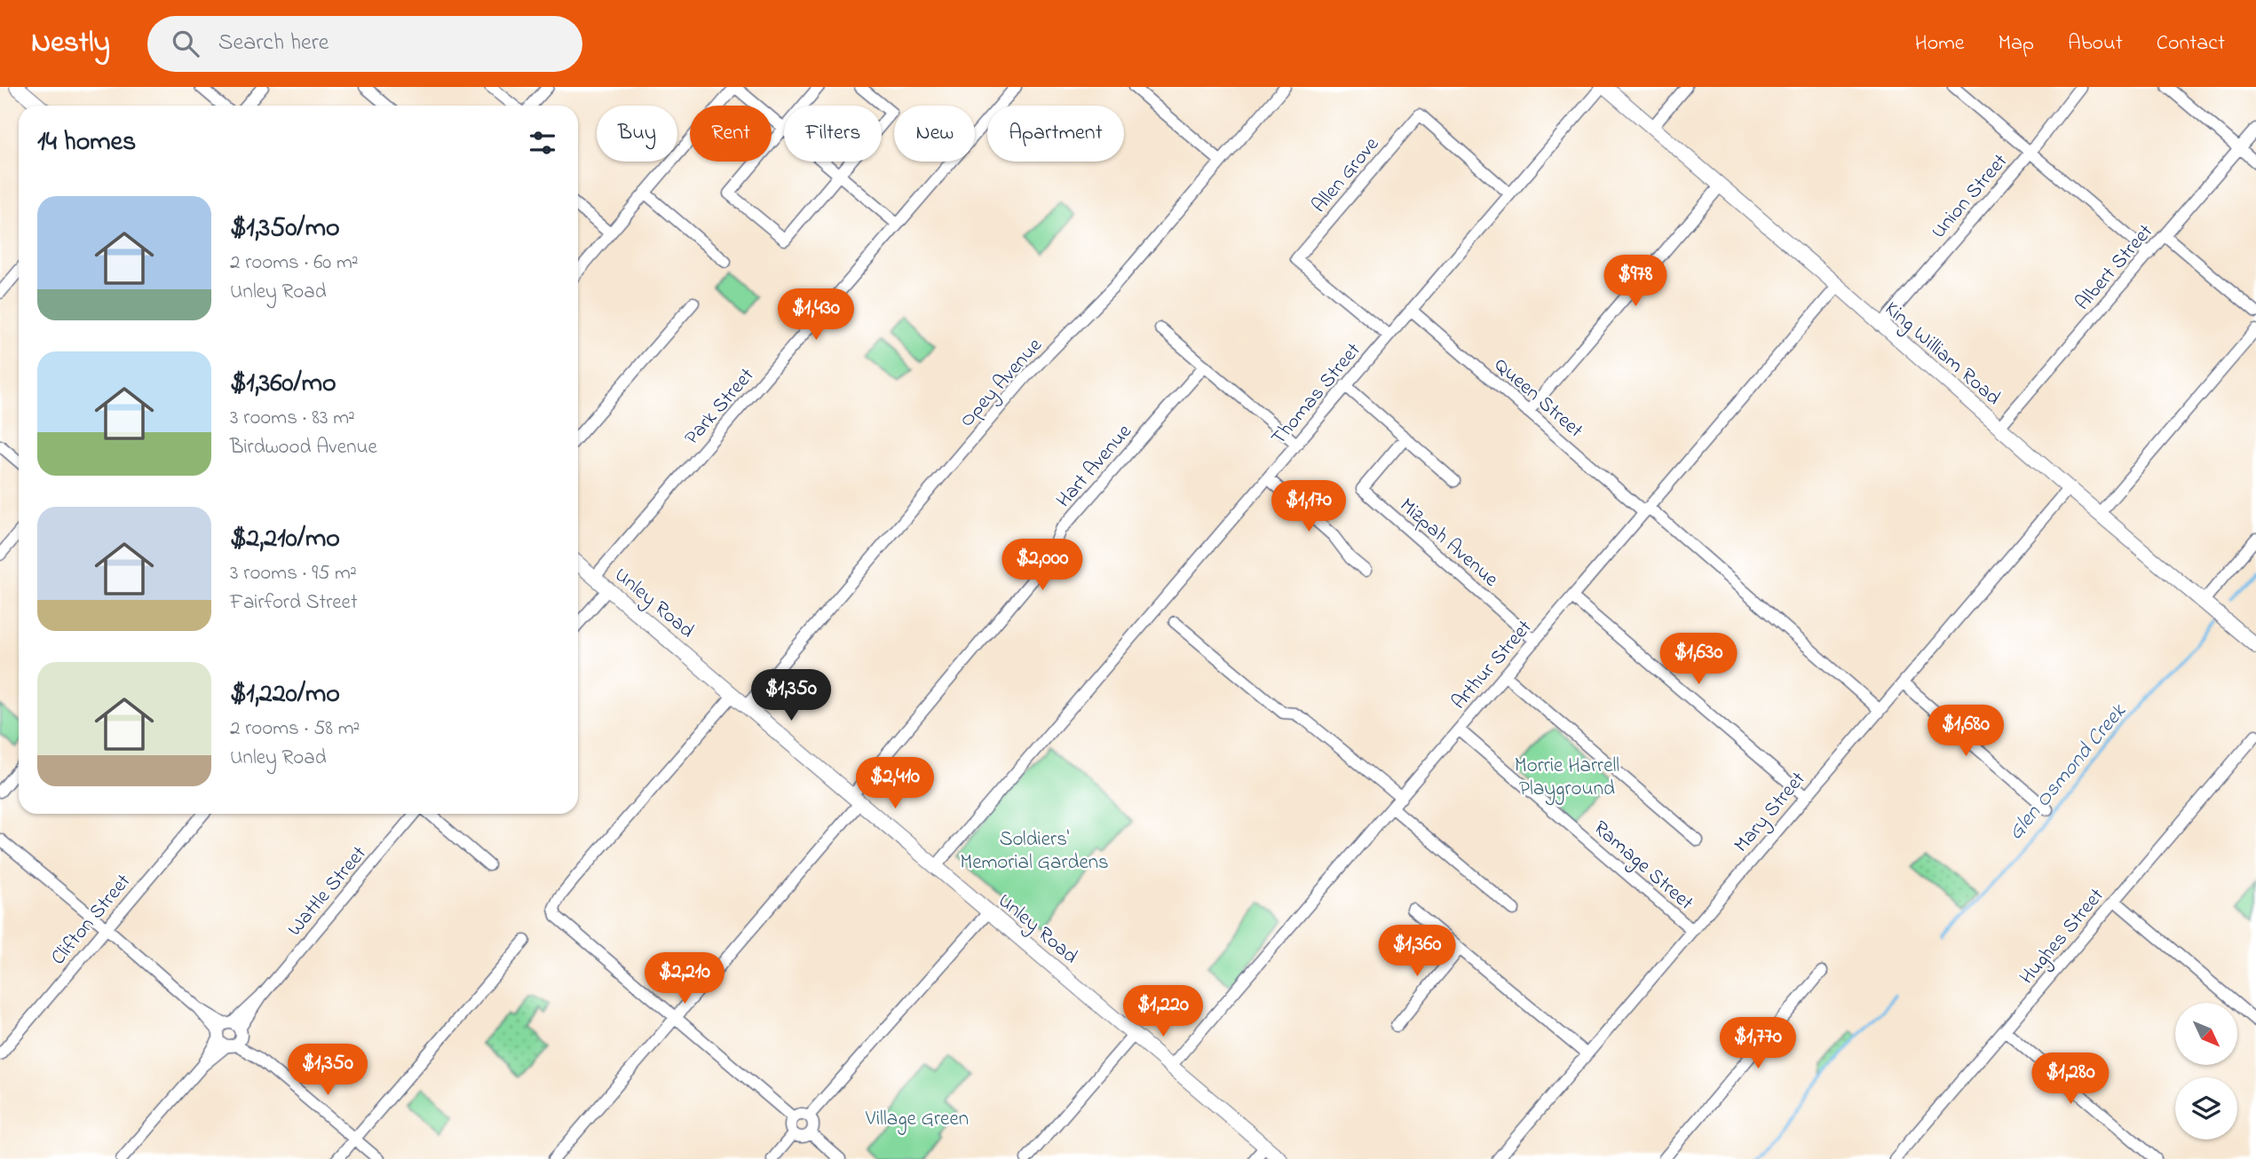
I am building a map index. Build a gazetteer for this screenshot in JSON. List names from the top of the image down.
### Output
{
  "streets": {
    "main road": ["King William Road", "Unley Road"],
    "street": [
      "Allen Grove",
      "Union Street",
      "Albert Street",
      "Opey Avenue",
      "Thomas Street",
      "Queen Street",
      "Park Street",
      "Hart Avenue",
      "Mizpah Avenue",
      "Arthur Street",
      "Mary Street",
      "Ramage Street",
      "Wattle Street",
      "Clifton Street",
      "Hughes Street"
    ]
  },
  "crossings": [
    ["Allen Grove", "Thomas Street"],
    ["Union Street", "King William Road"],
    ["Albert Street", "King William Road"],
    ["King William Road", "Thomas Street"],
    ["King William Road", "Arthur Street"],
    ["King William Road", "Mary Street"],
    ["Opey Avenue", "Unley Road"],
    ["Thomas Street", "Queen Street"],
    ["Thomas Street", "Unley Road"],
    ["Queen Street", "Arthur Street"],
    ["Queen Street", "Mary Street"],
    ["Park Street", "Unley Road"],
    ["Hart Avenue", "Unley Road"],
    ["Mizpah Avenue", "Arthur Street"],
    ["Unley Road", "Arthur Street"],
    ["Arthur Street", "Ramage Street"],
    ["Mary Street", "Ramage Street"]
  ],
  "water": ["Glen Osmond Creek"],
  "parks": ["Morrie Harrell Playground", "Soldiers' Memorial Gardens", "Village Green"],
  "north": "bottom right",
  "page": {
    "header": "Nestly",
    "search": "Search here",
    "nav": [
      "Home",
      "Map",
      "About",
      "Contact"
    ],
    "chip": [
      "Buy",
      "Rent",
      "Filters",
      "New",
      "Apartment"
    ],
    "heading": "14 homes",
    "list": [
      {
        "name": "$1,350/mo",
        "note": "2 rooms · 60 m² · Unley Road"
      },
      {
        "name": "$1,360/mo",
        "note": "3 rooms · 83 m² · Birdwood Avenue"
      },
      {
        "name": "$2,210/mo",
        "note": "3 rooms · 95 m² · Fairford Street"
      },
      {
        "name": "$1,220/mo",
        "note": "2 rooms · 58 m² · Unley Road"
      }
    ],
    "price": [
      "$978",
      "$1,430",
      "$1,170",
      "$2,000",
      "$1,630",
      "$1,350",
      "$1,680",
      "$2,410",
      "$1,360",
      "$2,210",
      "$1,220",
      "$1,770",
      "$1,350",
      "$1,280"
    ]
  }
}
